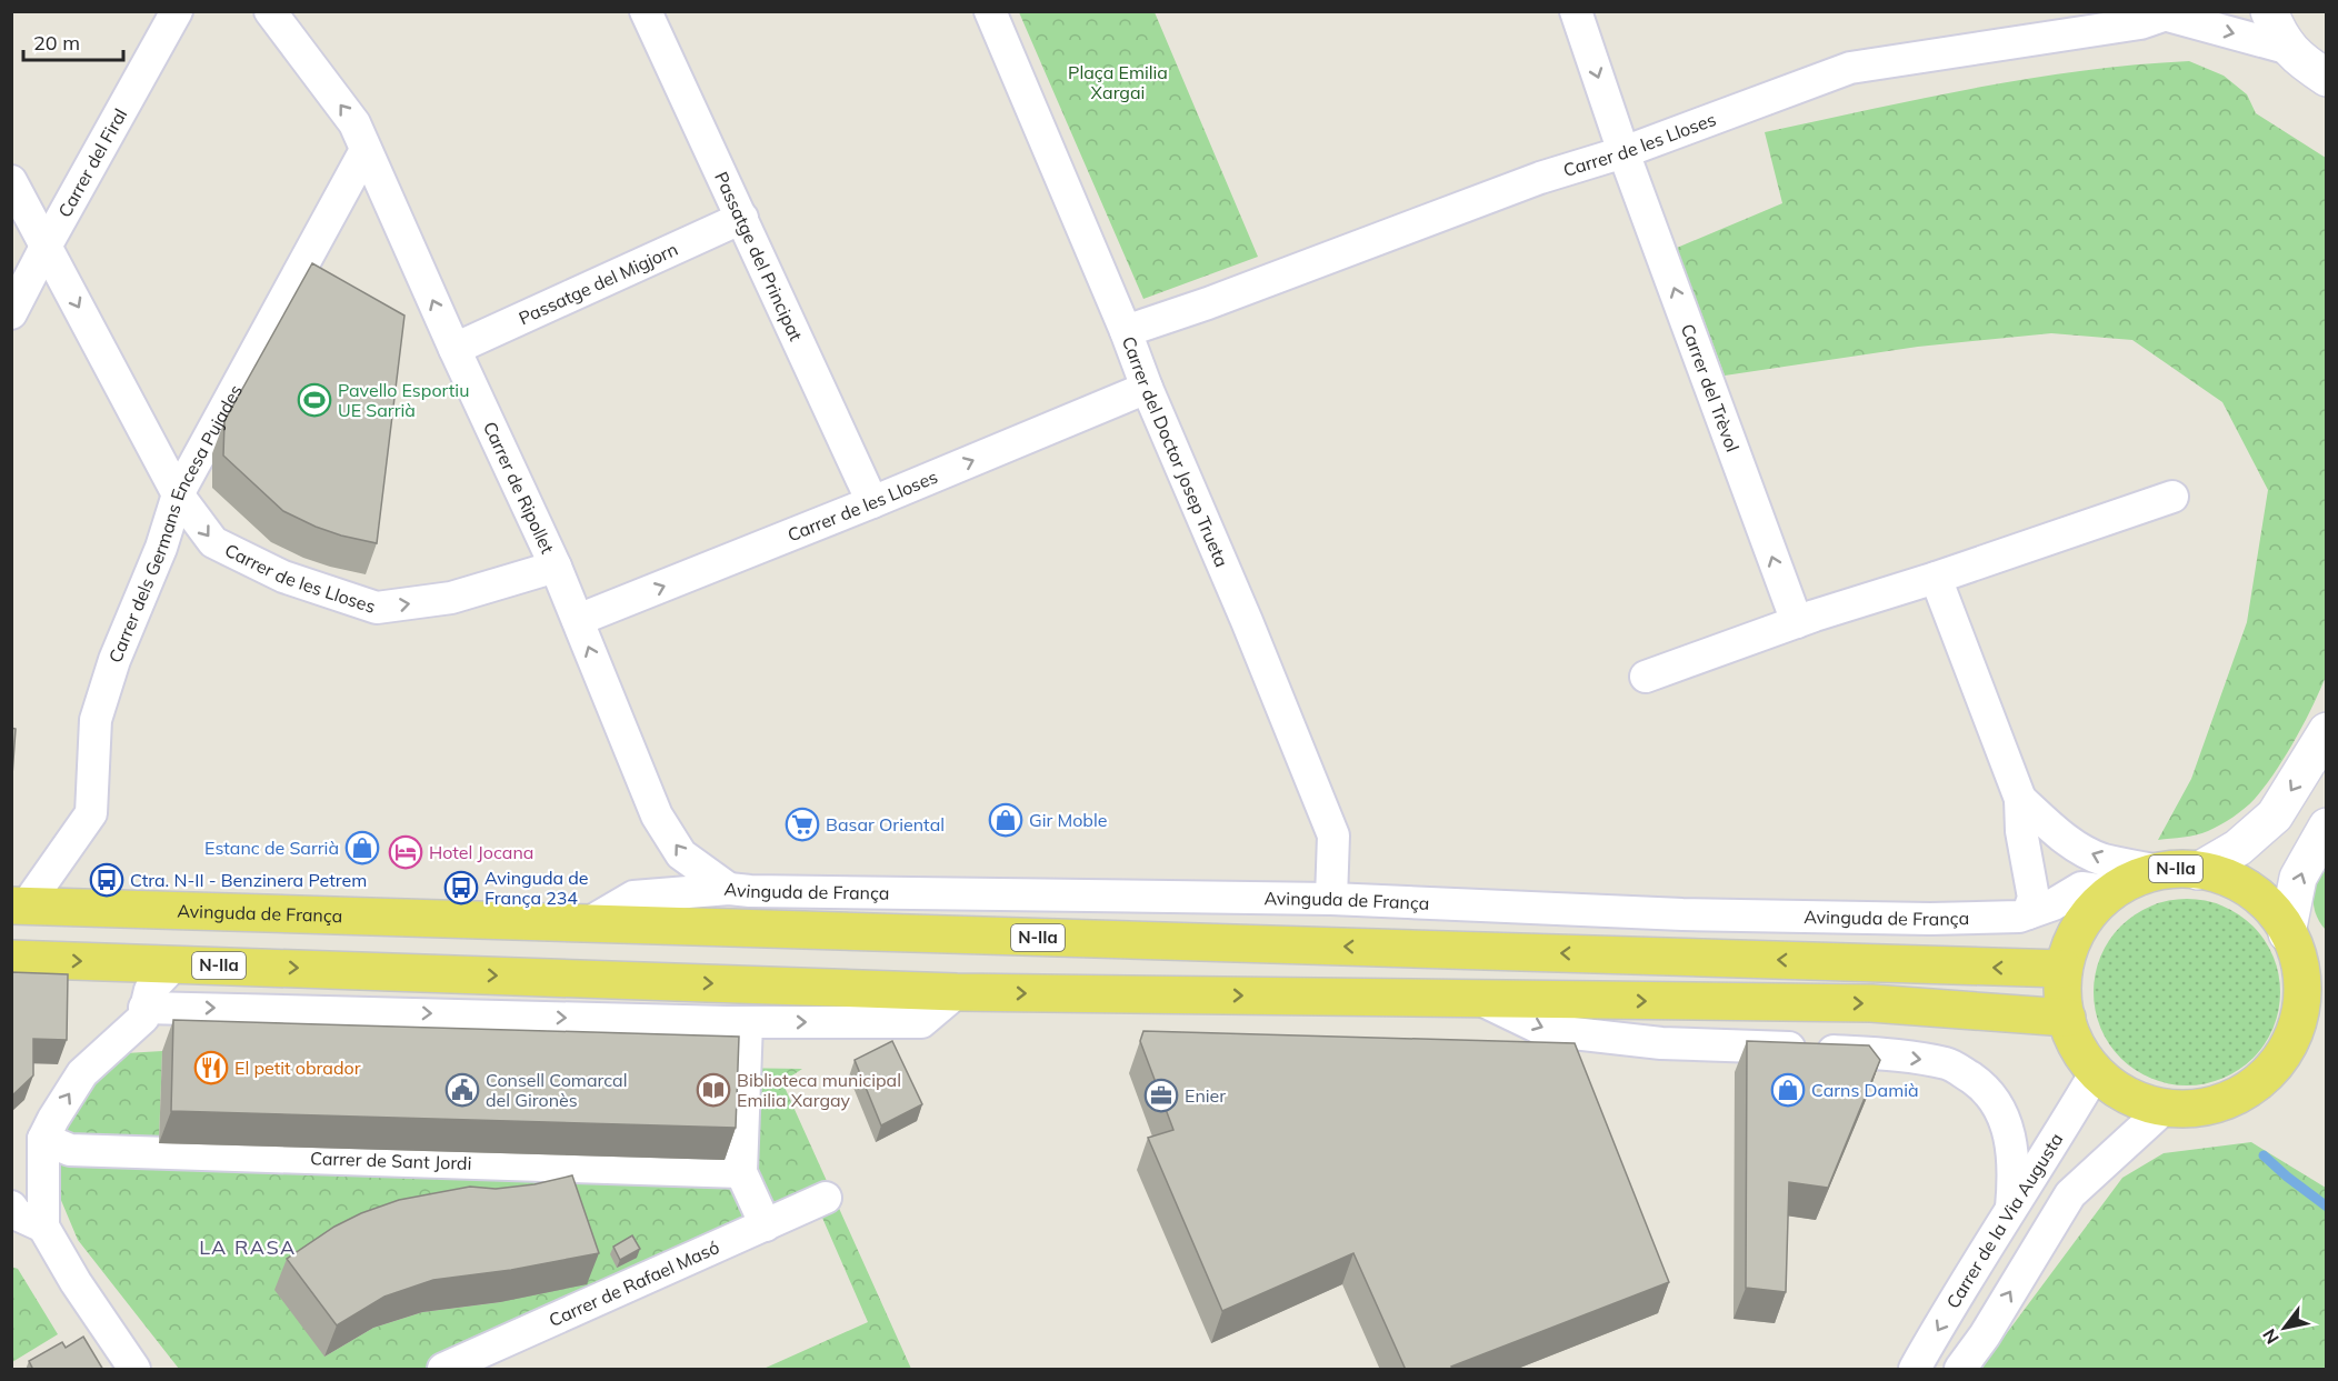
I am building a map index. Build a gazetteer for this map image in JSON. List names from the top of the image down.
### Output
{
  "streets": {
    "main road": ["N-IIa", "Avinguda de França"],
    "street": [
      "Carrer de les Lloses",
      "Carrer del Firal",
      "Passatge del Principat",
      "Passatge del Migjorn",
      "Carrer del Trèvol",
      "Carrer del Doctor Josep Trueta",
      "Carrer de Ripollet",
      "Carrer dels Germans Encesa Pujades",
      "Carrer de Sant Jordi",
      "Carrer de la Via Augusta",
      "Carrer de Rafael Masó"
    ]
  },
  "crossings": [
    ["Carrer de les Lloses", "Carrer del Firal"],
    ["Carrer de les Lloses", "Passatge del Principat"],
    ["Carrer de les Lloses", "Carrer del Trèvol"],
    ["Carrer de les Lloses", "Carrer del Doctor Josep Trueta"],
    ["Carrer de les Lloses", "Carrer de Ripollet"],
    ["Carrer de les Lloses", "Carrer dels Germans Encesa Pujades"],
    ["Passatge del Principat", "Passatge del Migjorn"],
    ["Passatge del Migjorn", "Carrer de Ripollet"],
    ["Carrer del Doctor Josep Trueta", "Avinguda de França"],
    ["Carrer de Ripollet", "Carrer dels Germans Encesa Pujades"],
    ["Carrer de Ripollet", "Avinguda de França"],
    ["Carrer dels Germans Encesa Pujades", "Avinguda de França"],
    ["N-IIa", "Avinguda de França"],
    ["N-IIa", "Carrer de la Via Augusta"]
  ],
  "one_way": ["Carrer de les Lloses", "Carrer de Ripollet"],
  "districts": ["LA RASA"],
  "parks": ["Plaça Emilia Xargai"],
  "places": {
    "sports": ["Pavello Esportiu UE Sarrià"],
    "shop": ["Gir Moble", "Estanc de Sarrià", "Carns Damià"],
    "supermarket": ["Basar Oriental"],
    "hotel": ["Hotel Jocana"],
    "bus stop": ["Ctra. N-II - Benzinera Petrem", "Avinguda de França 234"],
    "restaurant": ["El petit obrador"],
    "public building": ["Consell Comarcal del Gironès"],
    "library": ["Biblioteca municipal Emilia Xargay"],
    "office": ["Enier"]
  },
  "scale_bar": "20 m",
  "north": "bottom left"
}
